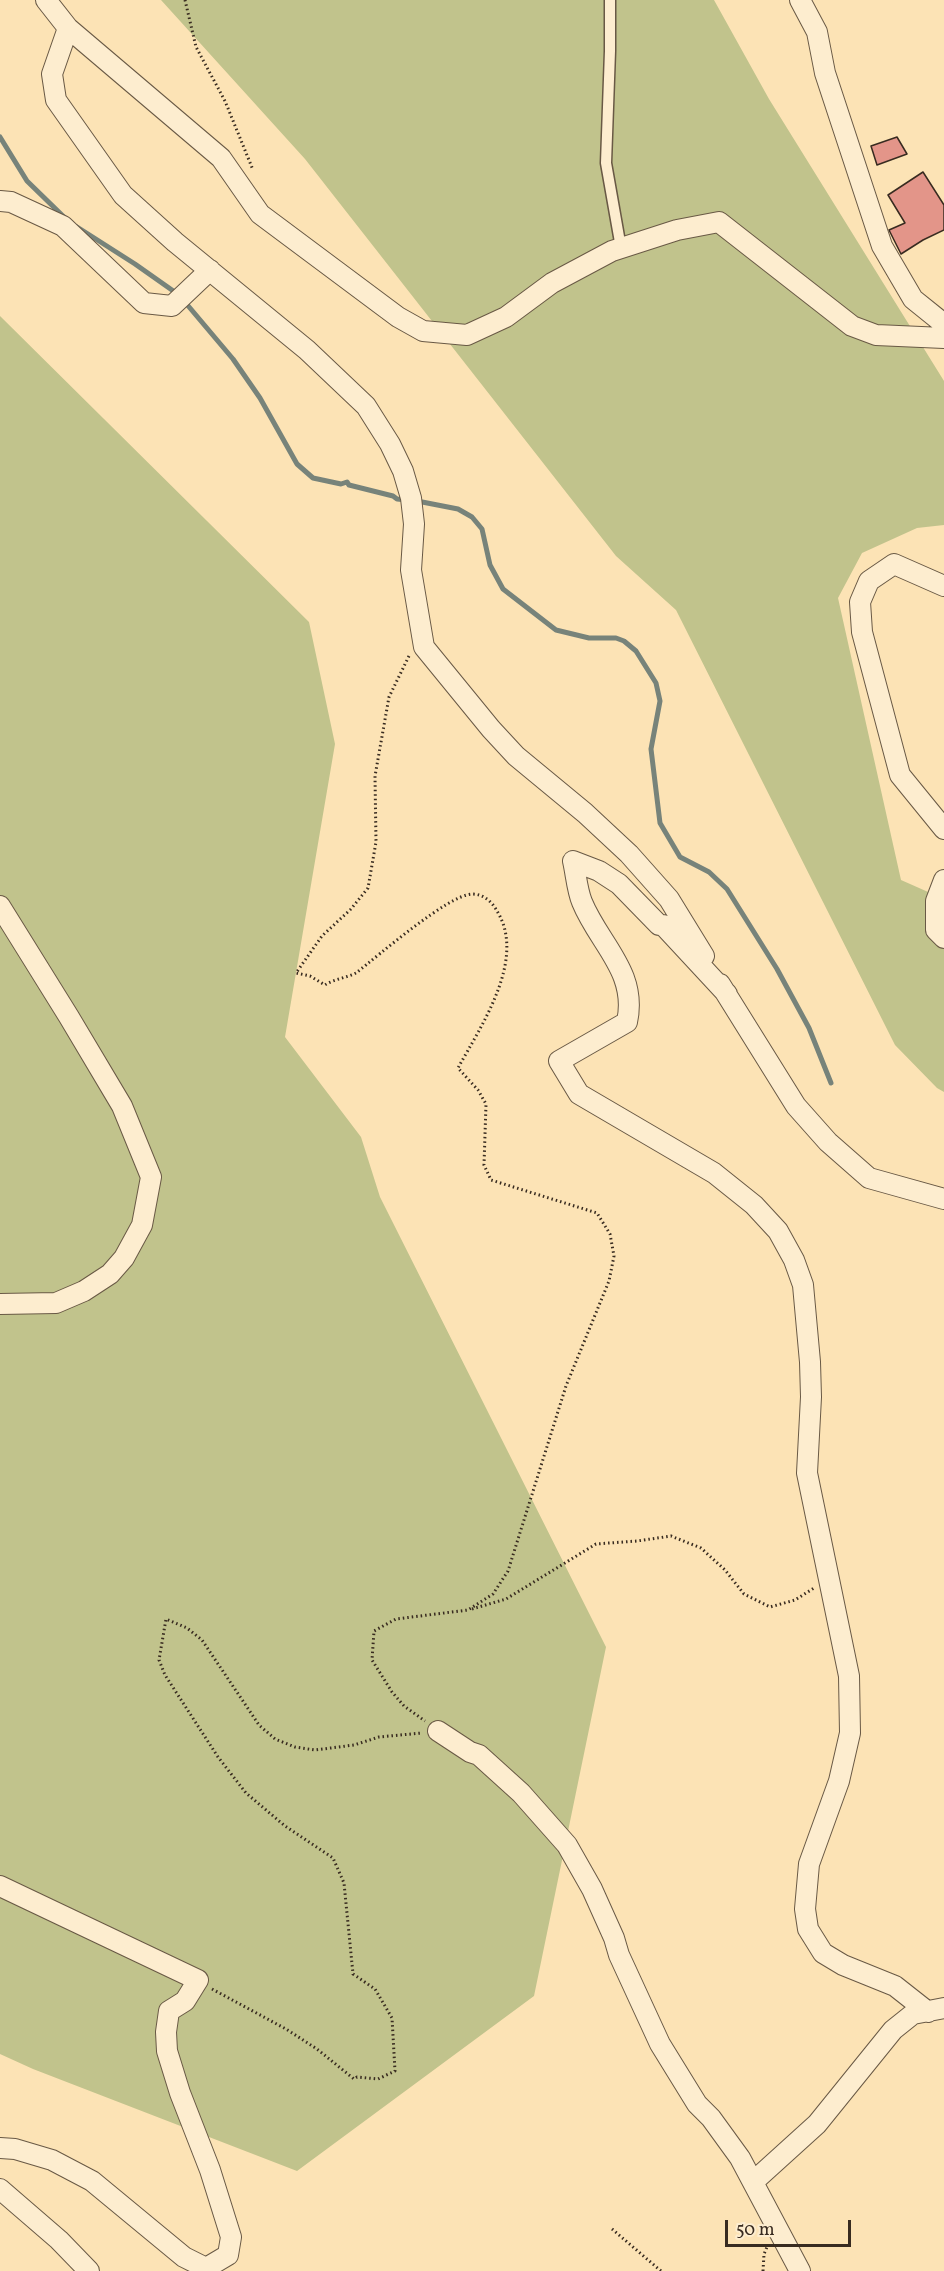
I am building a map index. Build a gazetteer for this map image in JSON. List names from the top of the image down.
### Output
{
  "scale_bar": "50 m"
}
